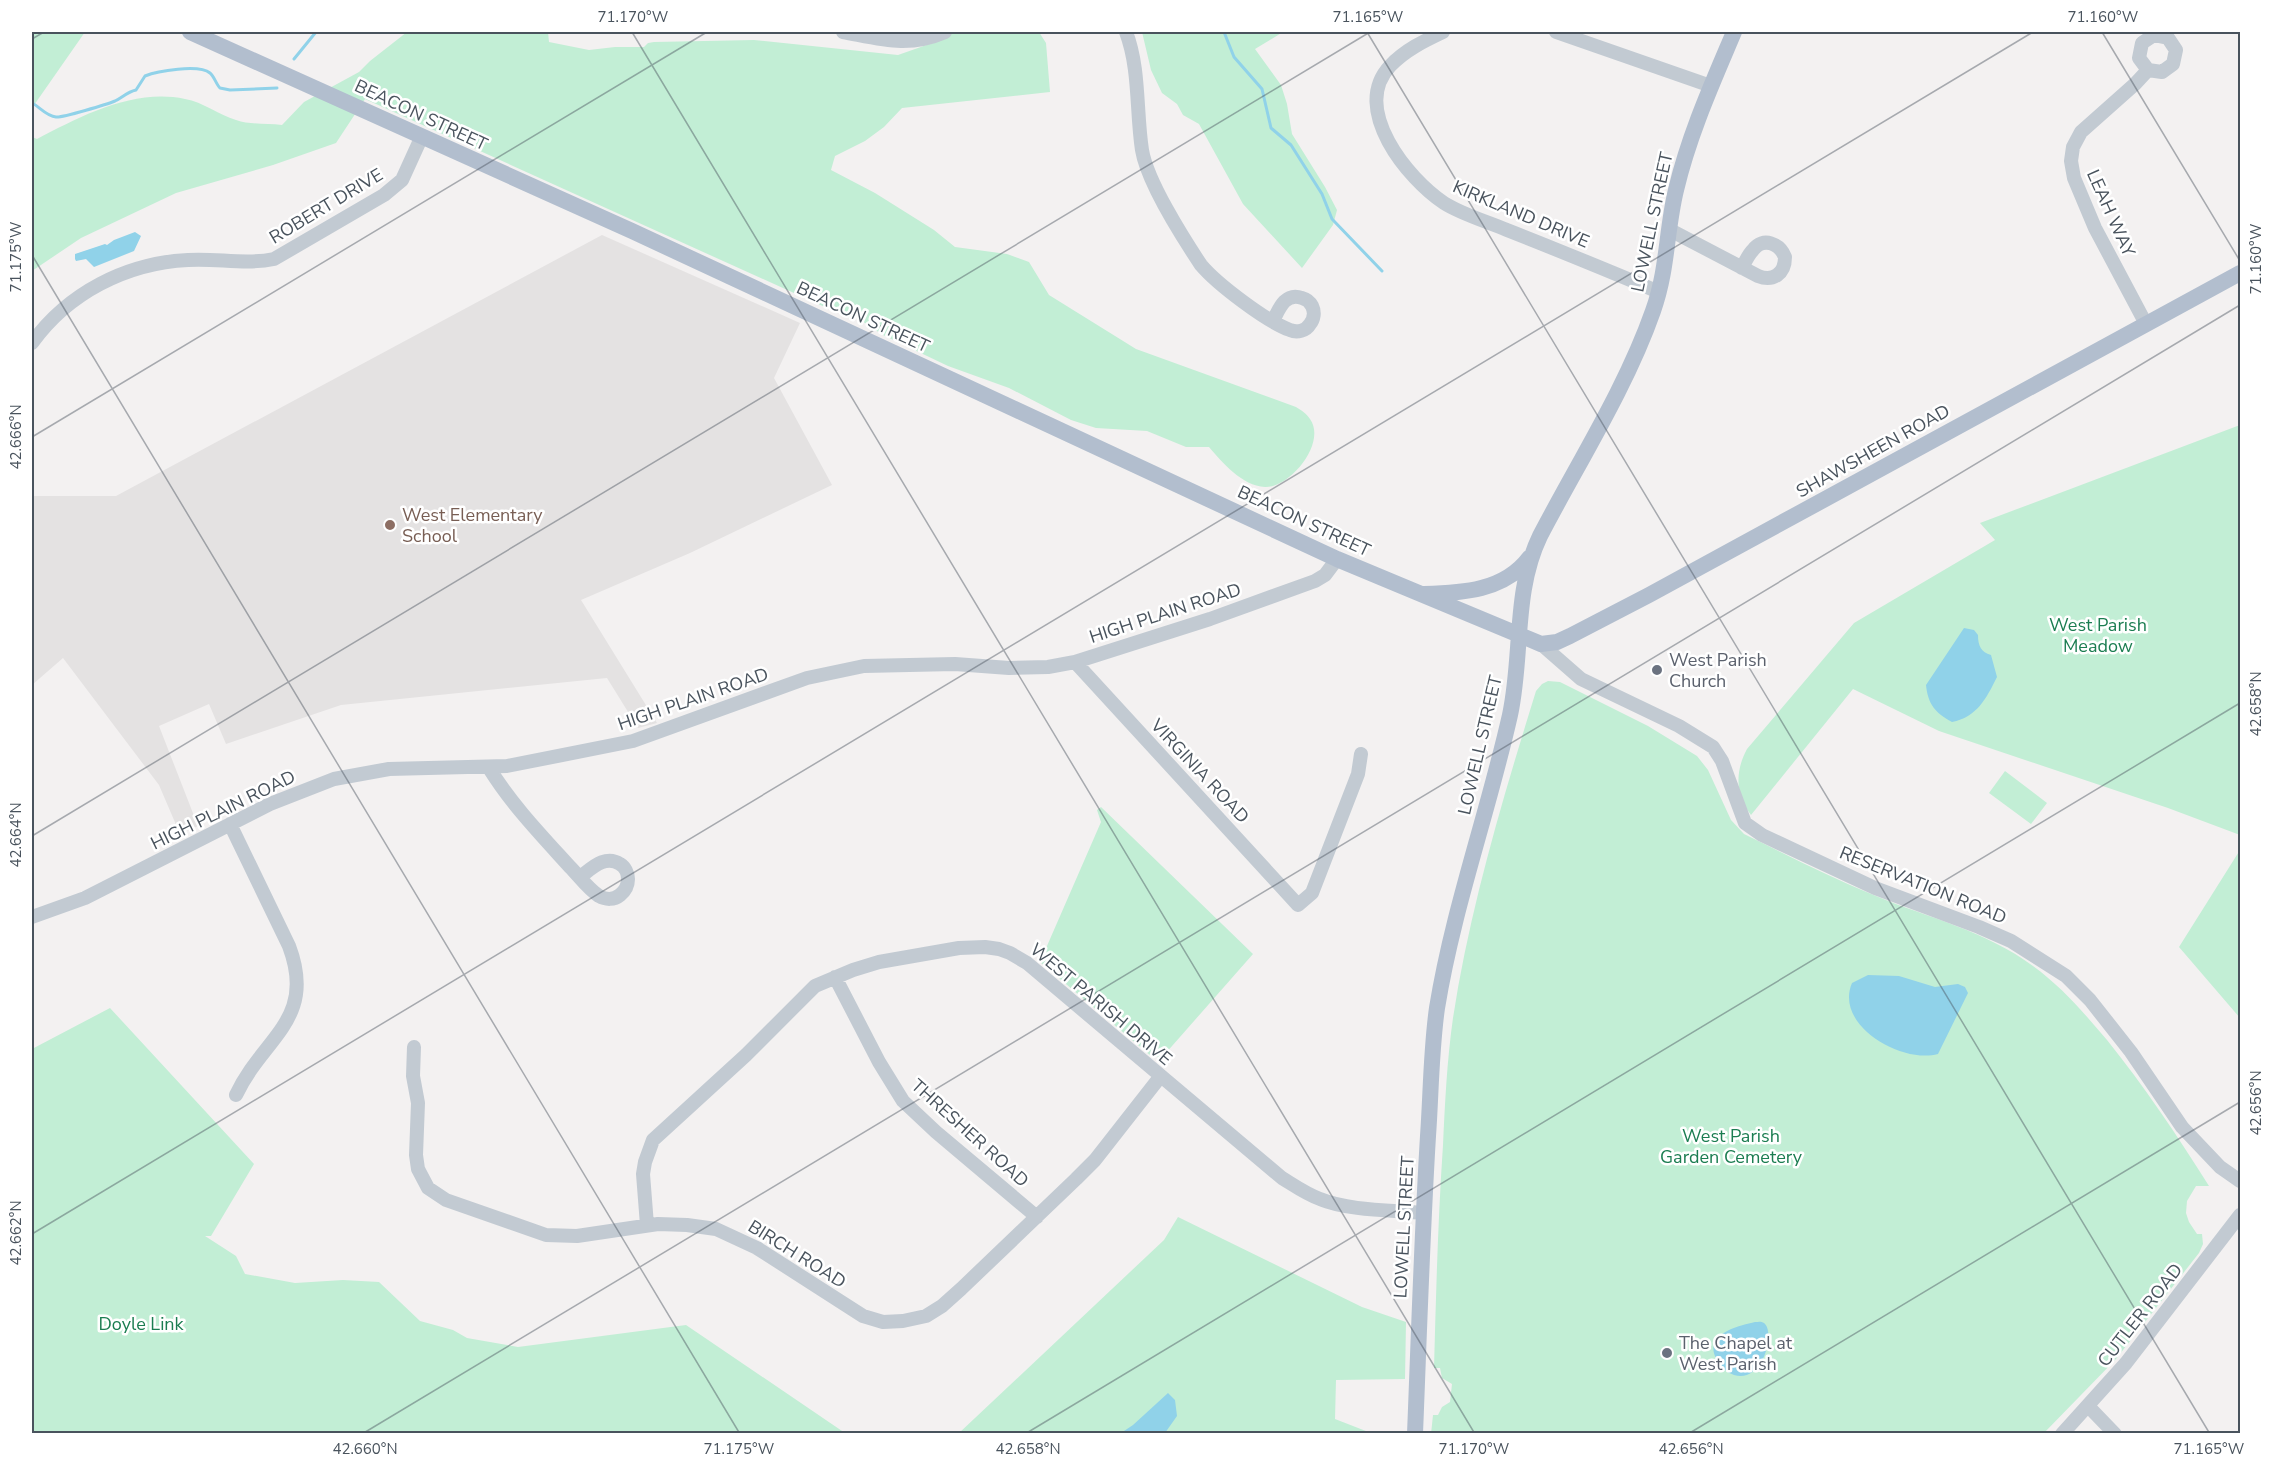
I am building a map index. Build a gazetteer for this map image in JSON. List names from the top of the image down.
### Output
{
  "streets": {
    "main road": ["BEACON STREET", "LOWELL STREET", "SHAWSHEEN ROAD"],
    "street": [
      "ROBERT DRIVE",
      "LEAH WAY",
      "KIRKLAND DRIVE",
      "HIGH PLAIN ROAD",
      "VIRGINIA ROAD",
      "RESERVATION ROAD",
      "WEST PARISH DRIVE",
      "THRESHER ROAD",
      "BIRCH ROAD",
      "CUTLER ROAD"
    ]
  },
  "crossings": [
    ["BEACON STREET", "ROBERT DRIVE"],
    ["BEACON STREET", "LOWELL STREET"],
    ["BEACON STREET", "HIGH PLAIN ROAD"],
    ["LEAH WAY", "SHAWSHEEN ROAD"],
    ["KIRKLAND DRIVE", "LOWELL STREET"],
    ["LOWELL STREET", "WEST PARISH DRIVE"],
    ["SHAWSHEEN ROAD", "RESERVATION ROAD"],
    ["HIGH PLAIN ROAD", "VIRGINIA ROAD"],
    ["WEST PARISH DRIVE", "THRESHER ROAD"],
    ["WEST PARISH DRIVE", "BIRCH ROAD"],
    ["THRESHER ROAD", "BIRCH ROAD"]
  ],
  "parks": ["West Parish Meadow", "West Parish Garden Cemetery", "Doyle Link"],
  "places": ["West Elementary School", "West Parish Church", "The Chapel at West Parish"],
  "coordinates": [
    "71.170°W",
    "71.165°W",
    "71.160°W",
    "71.175°W",
    "42.666°N",
    "42.658°N",
    "42.664°N",
    "42.656°N",
    "42.662°N",
    "42.660°N"
  ]
}
